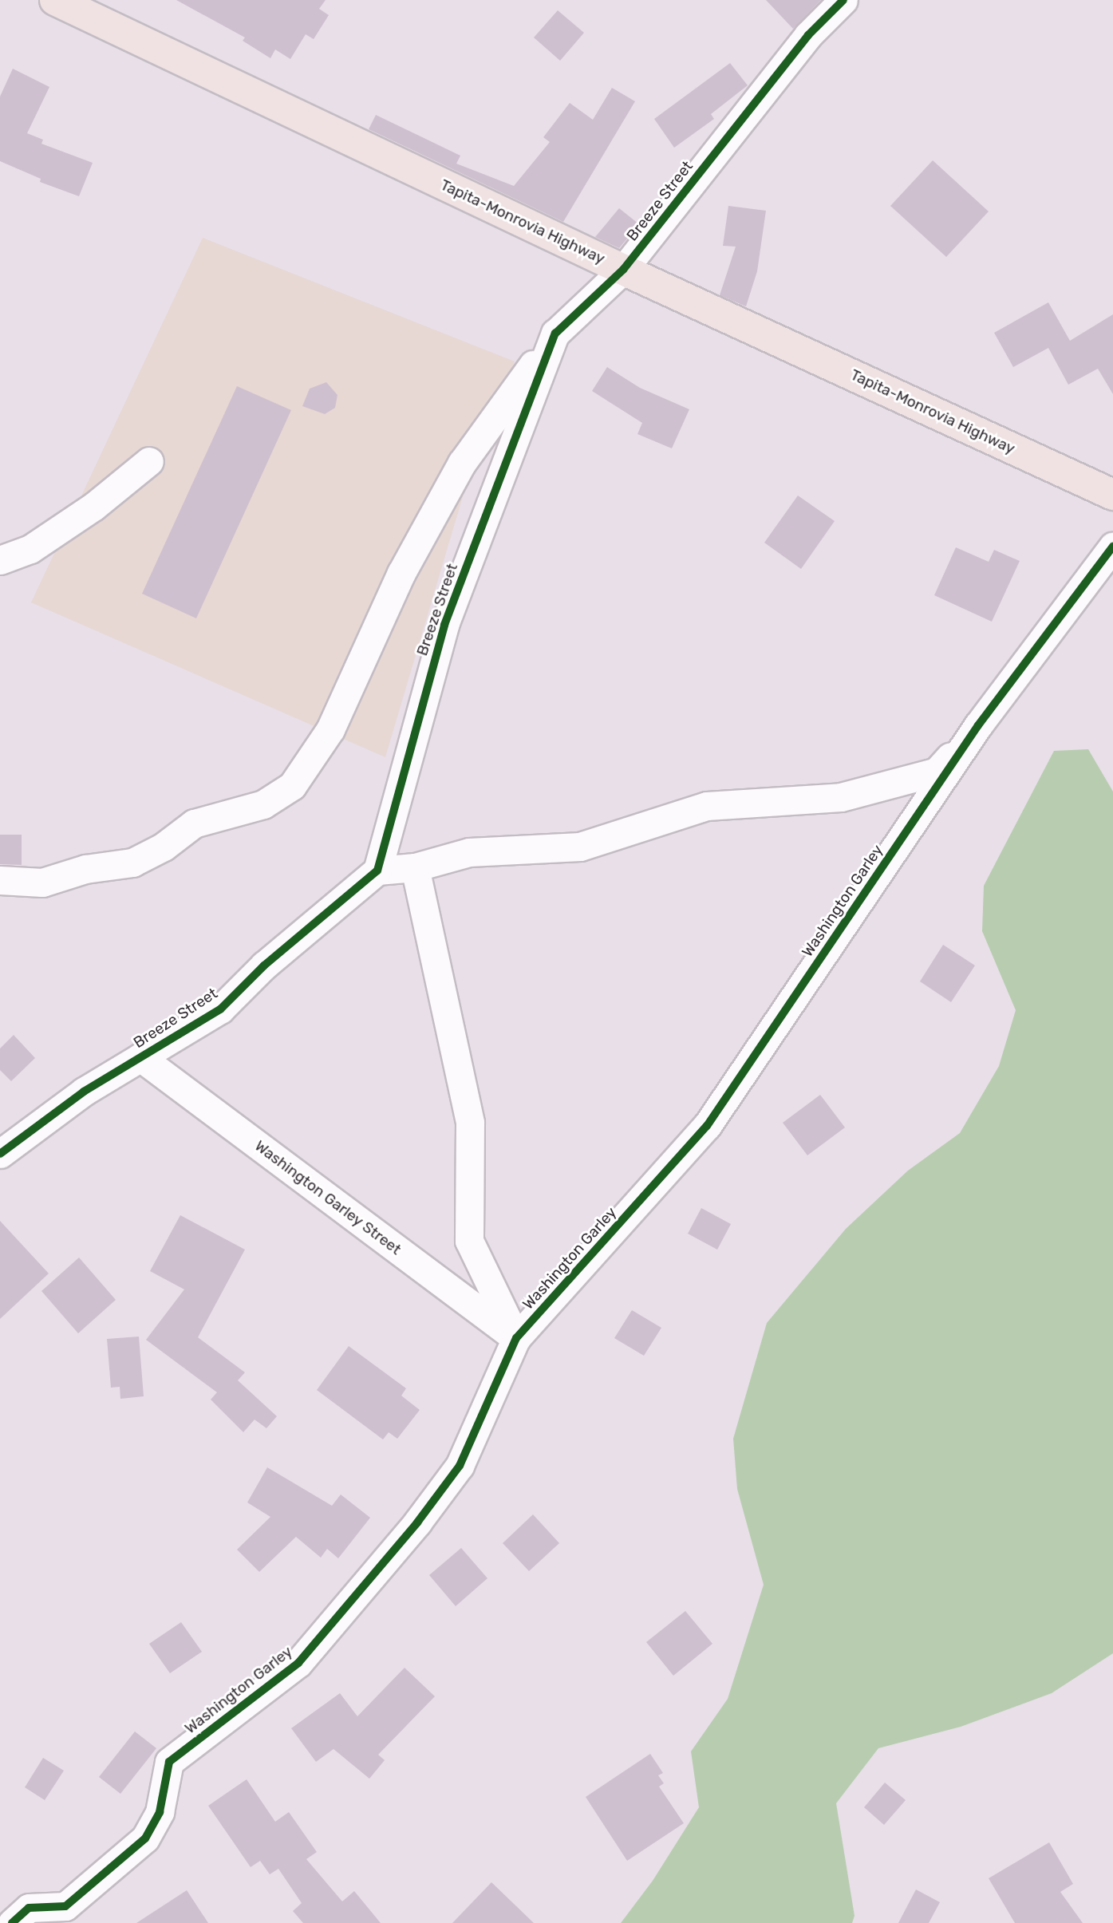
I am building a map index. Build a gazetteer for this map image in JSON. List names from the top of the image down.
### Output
{
  "streets": {
    "highway": ["Tapita-Monrovia Highway"],
    "street": ["Breeze Street", "Washington Garley", "Washington Garley Street"]
  },
  "crossings": [
    ["Breeze Street", "Tapita-Monrovia Highway"],
    ["Breeze Street", "Washington Garley Street"],
    ["Washington Garley", "Washington Garley Street"]
  ]
}
